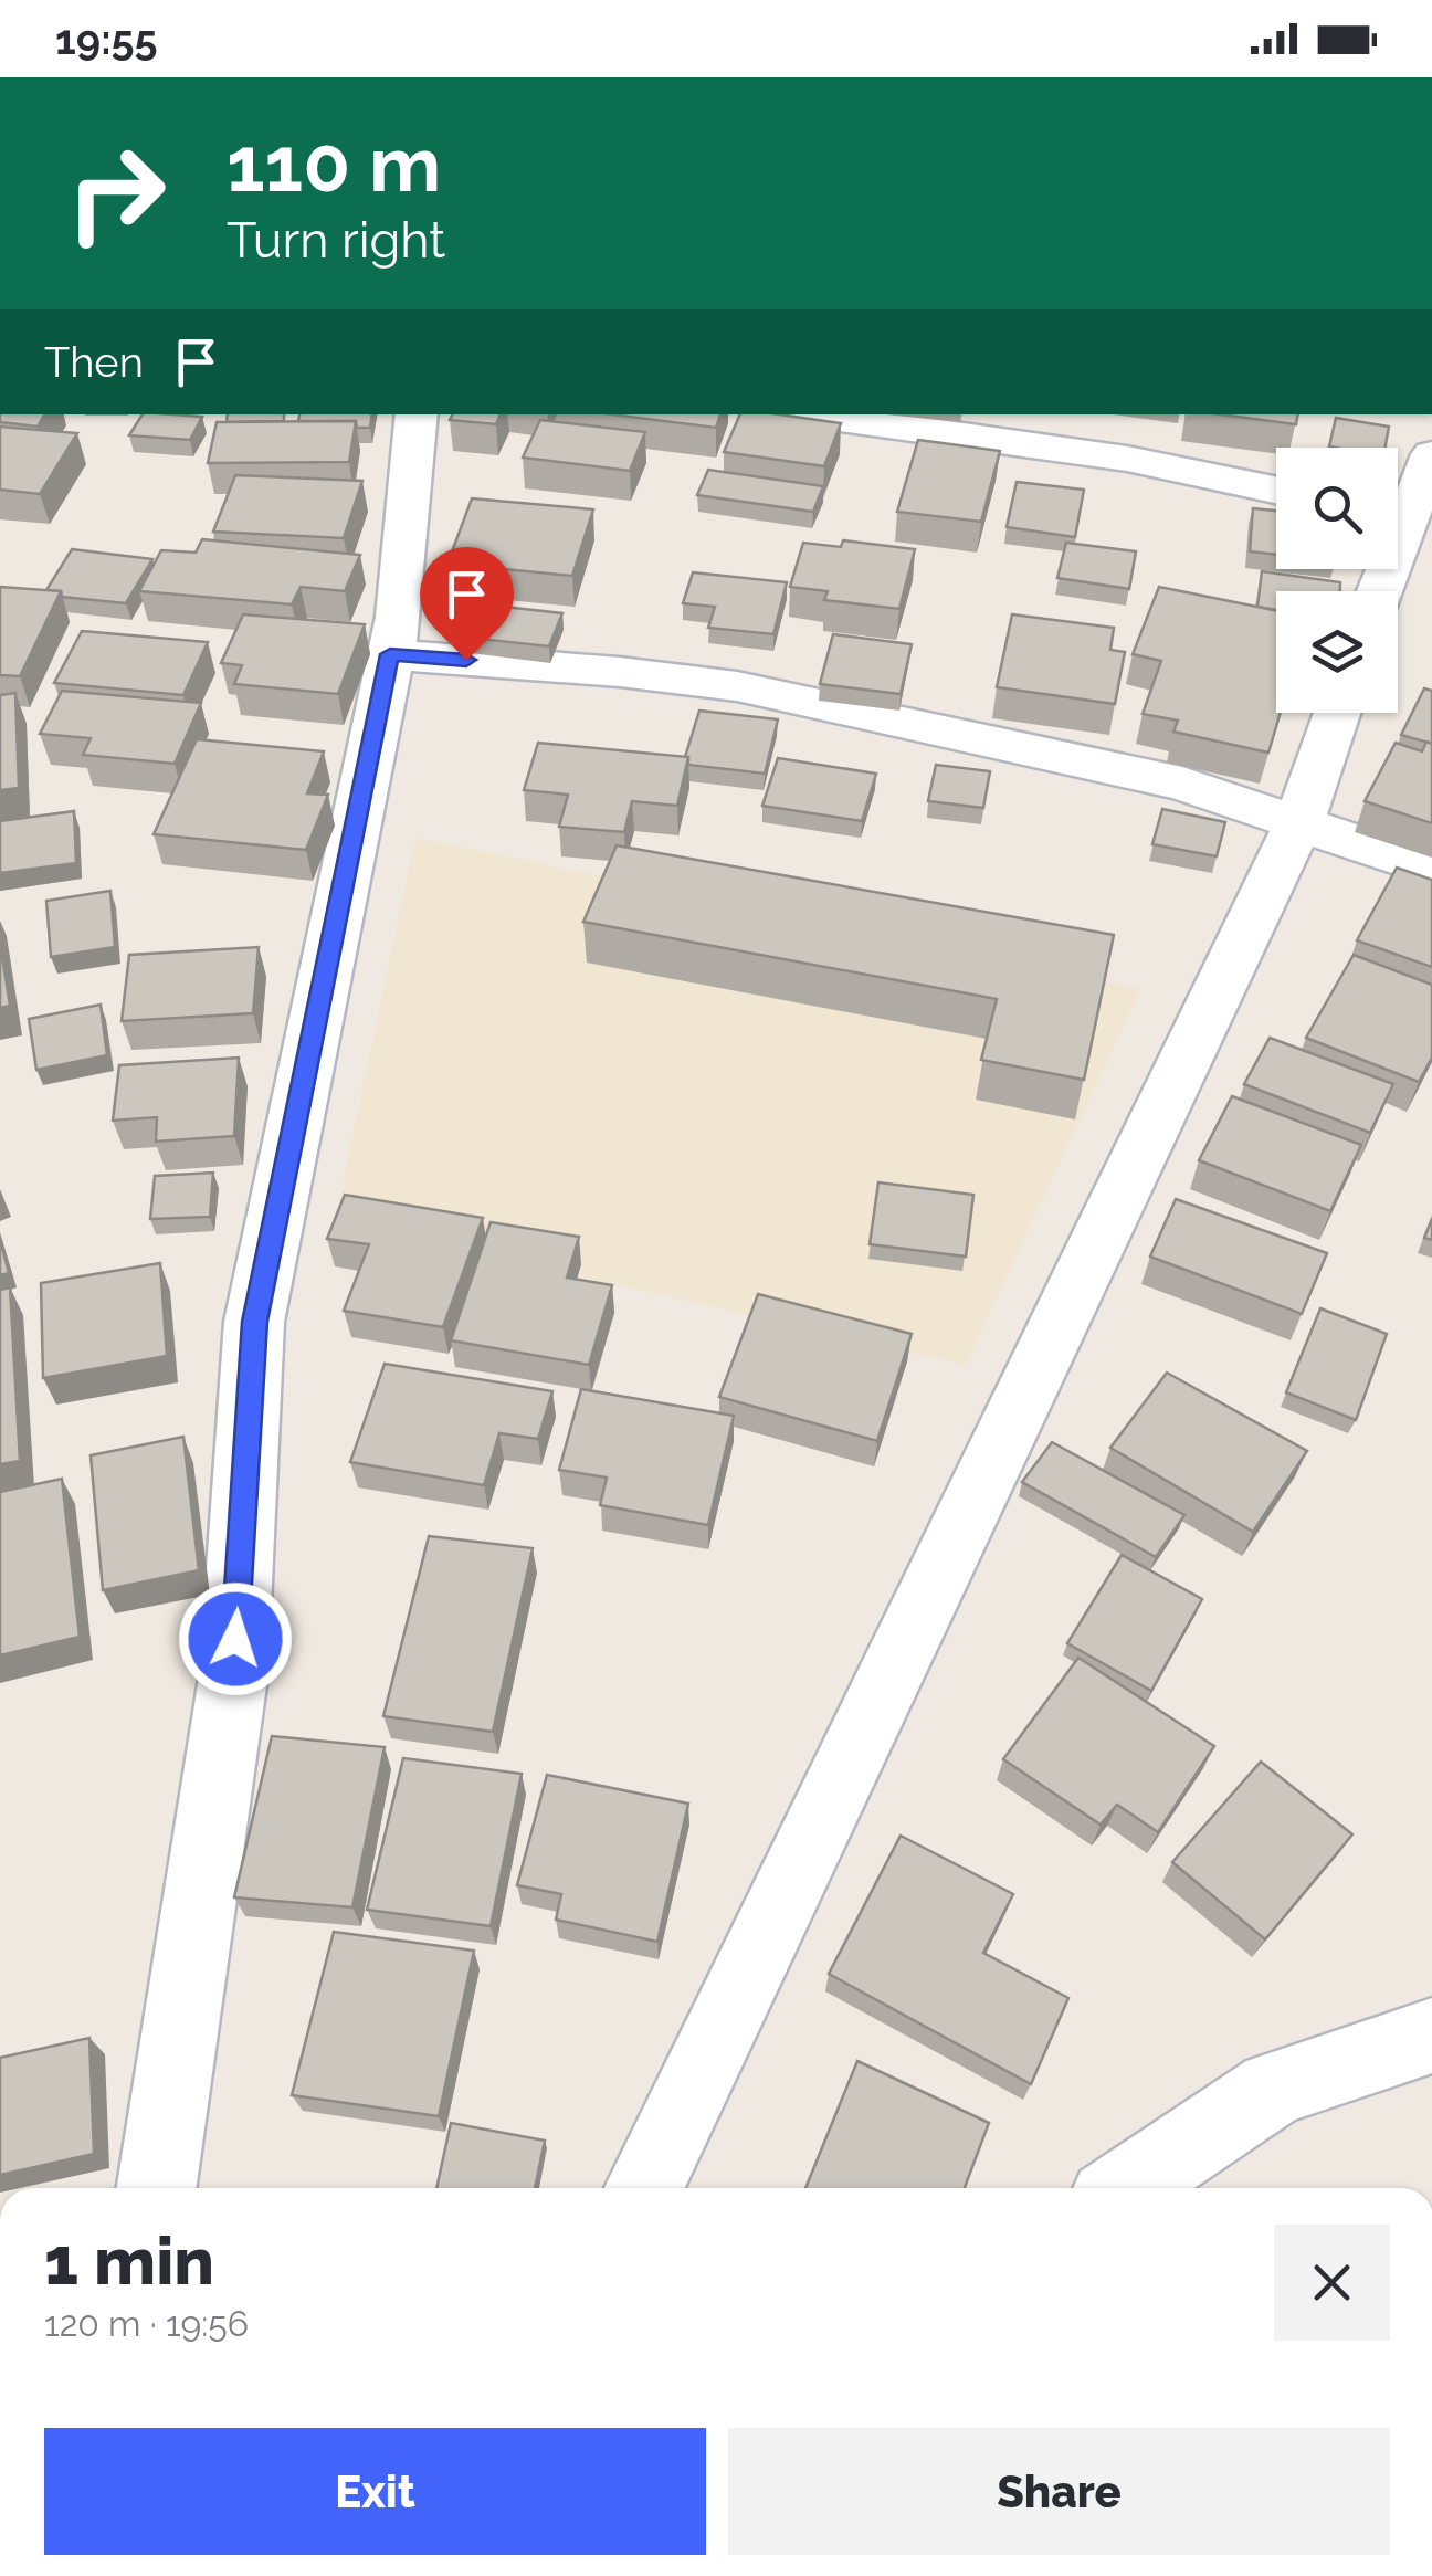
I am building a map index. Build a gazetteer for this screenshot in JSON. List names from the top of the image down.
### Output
{
  "page": {
    "status": "19:55",
    "turn": ["110 m", "Turn right"],
    "then": "Then",
    "heading": ["1 min", "120 m · 19:56"],
    "buttons": ["Exit", "Share"]
  }
}
